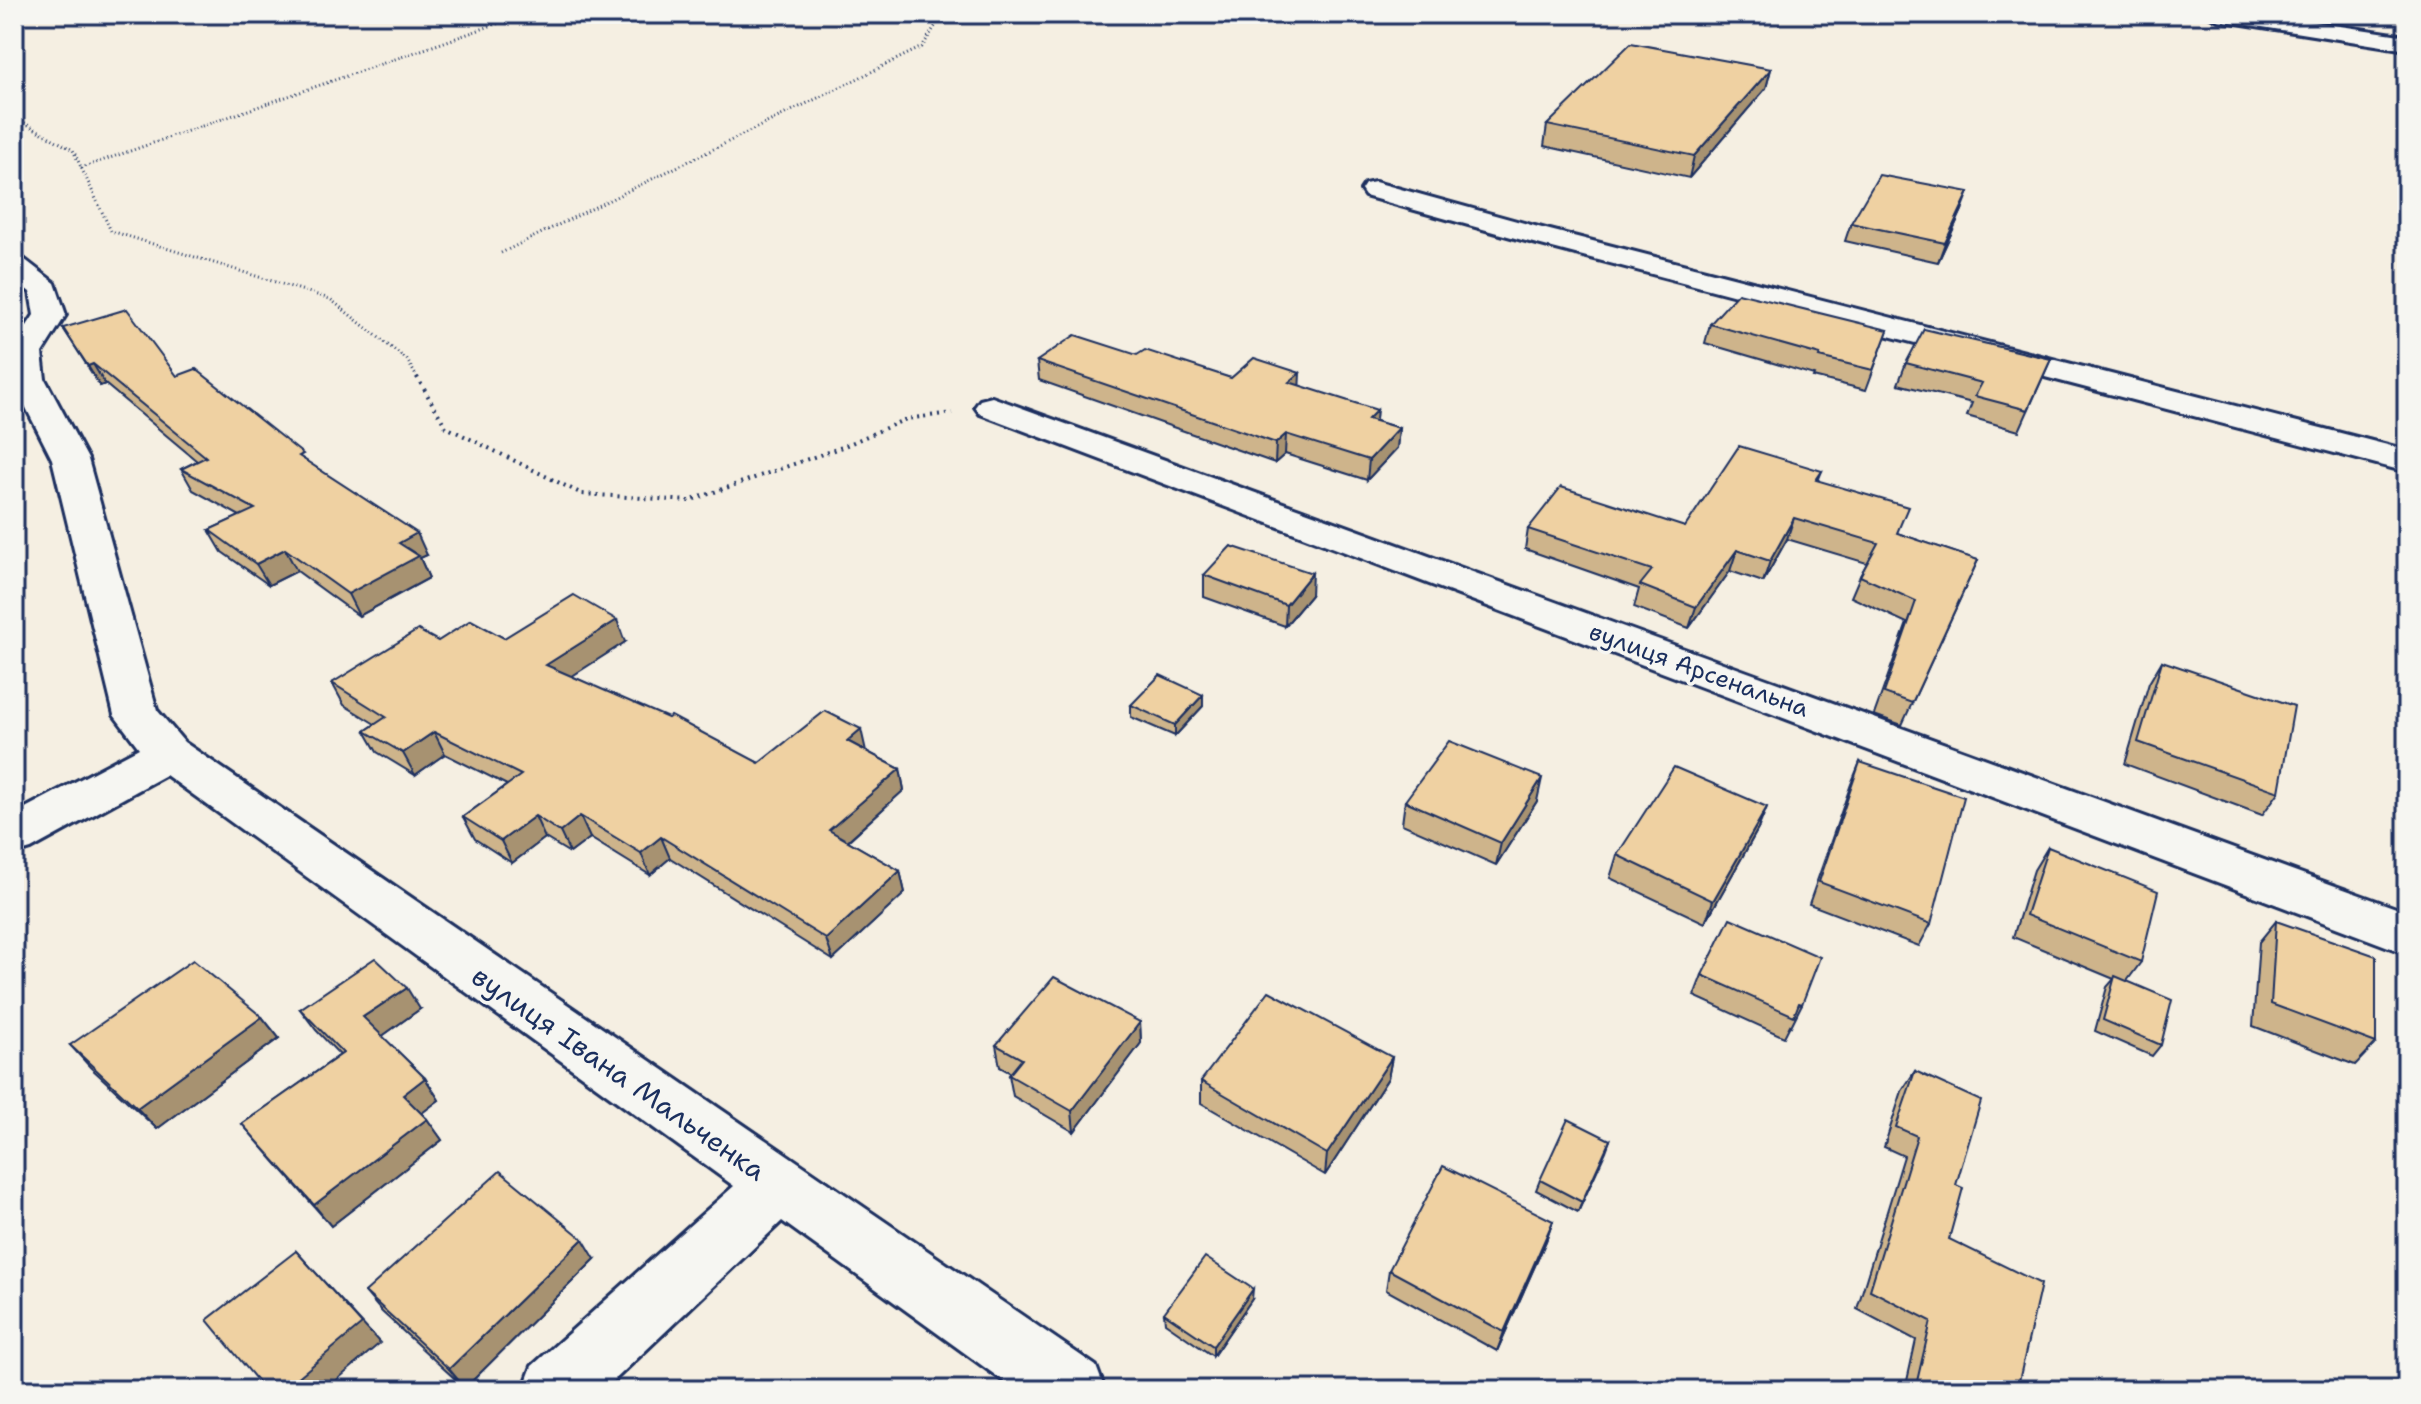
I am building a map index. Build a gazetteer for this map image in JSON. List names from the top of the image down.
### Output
{
  "streets": {
    "street": ["вулиця Арсенальна", "вулиця Івана Мальченка"]
  }
}
